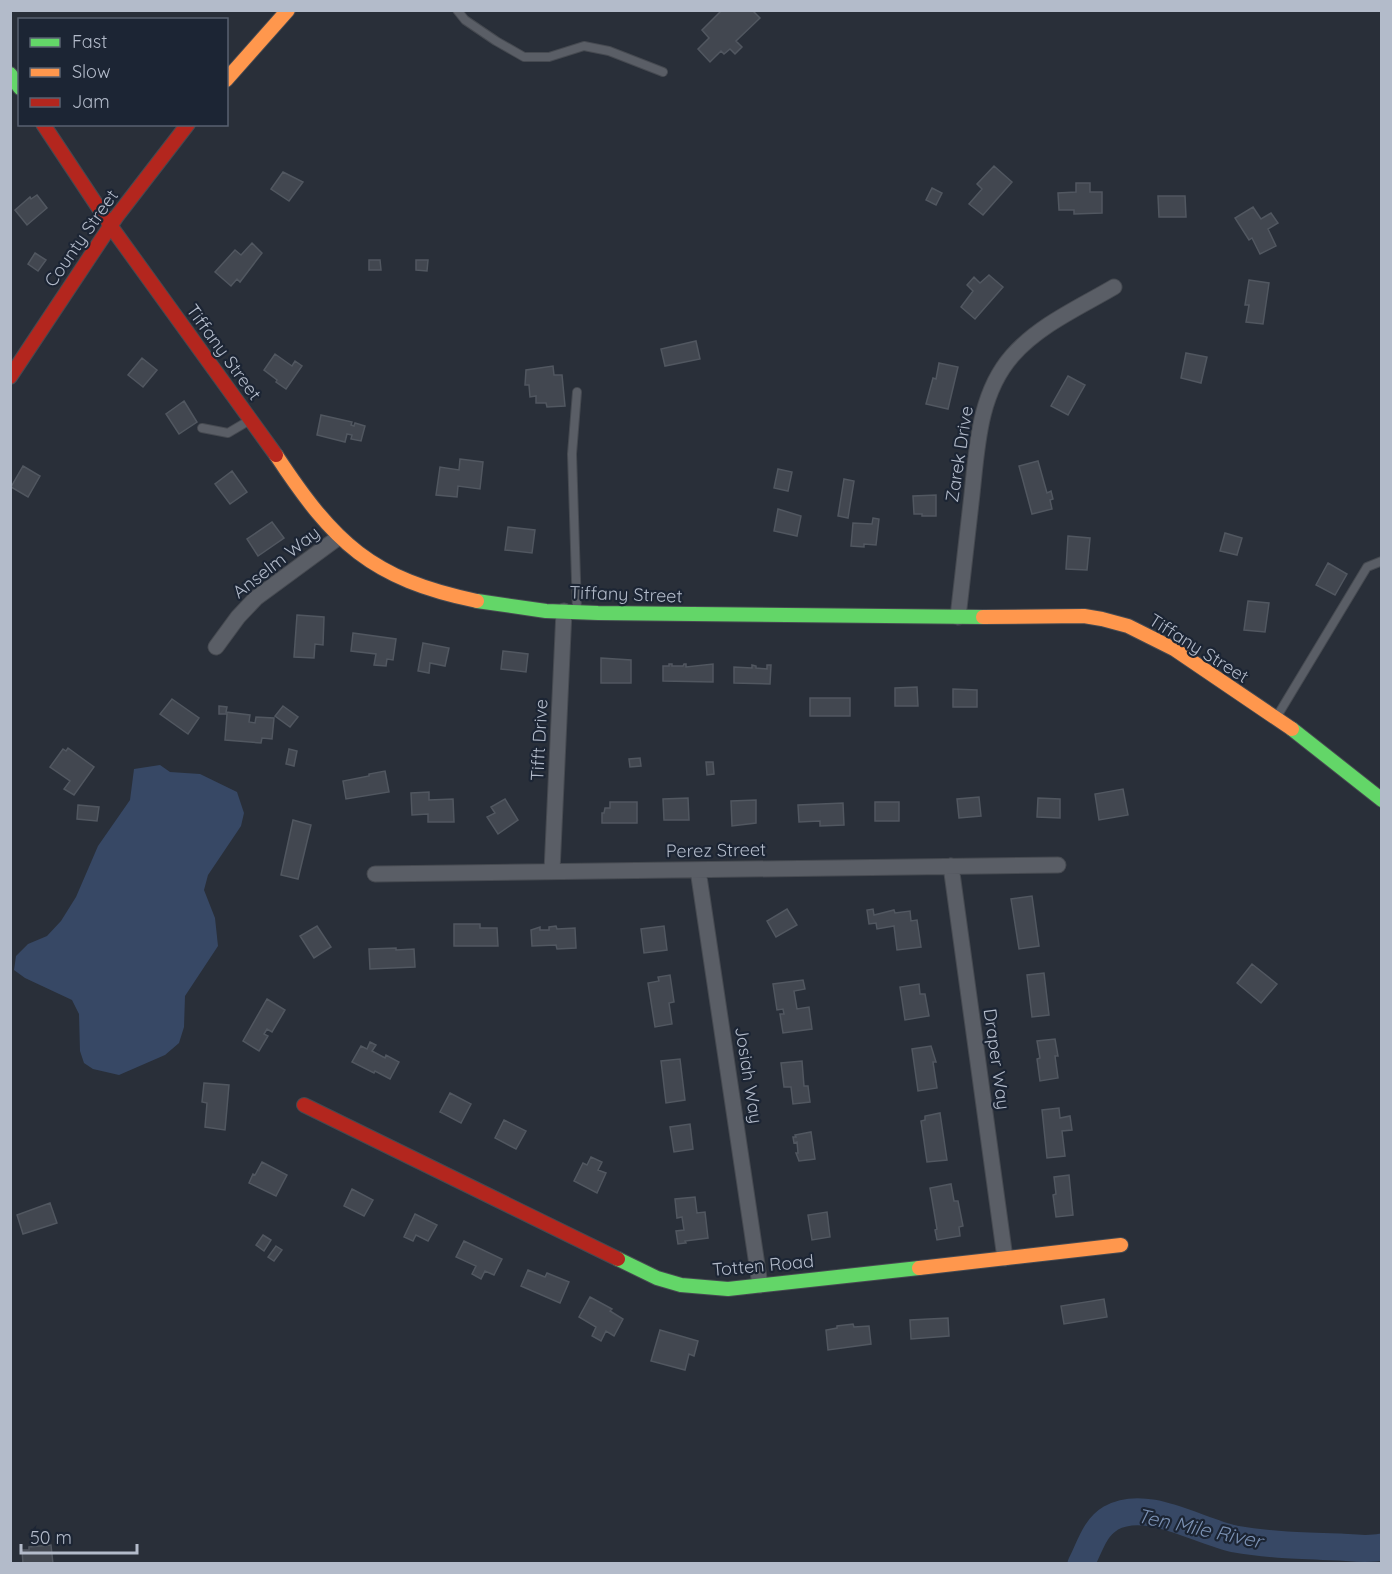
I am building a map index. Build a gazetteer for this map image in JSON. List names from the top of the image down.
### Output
{
  "streets": {
    "street": [
      "County Street",
      "Tiffany Street",
      "Zarek Drive",
      "Anselm Way",
      "Tifft Drive",
      "Perez Street",
      "Draper Way",
      "Josiah Way",
      "Totten Road"
    ]
  },
  "crossings": [
    ["County Street", "Tiffany Street"],
    ["Tiffany Street", "Zarek Drive"],
    ["Tiffany Street", "Anselm Way"],
    ["Tiffany Street", "Tifft Drive"],
    ["Tifft Drive", "Perez Street"],
    ["Perez Street", "Draper Way"],
    ["Perez Street", "Josiah Way"],
    ["Draper Way", "Totten Road"],
    ["Josiah Way", "Totten Road"]
  ],
  "water": ["Ten Mile River"],
  "legend": ["Fast", "Slow", "Jam"],
  "scale_bar": "50 m"
}
